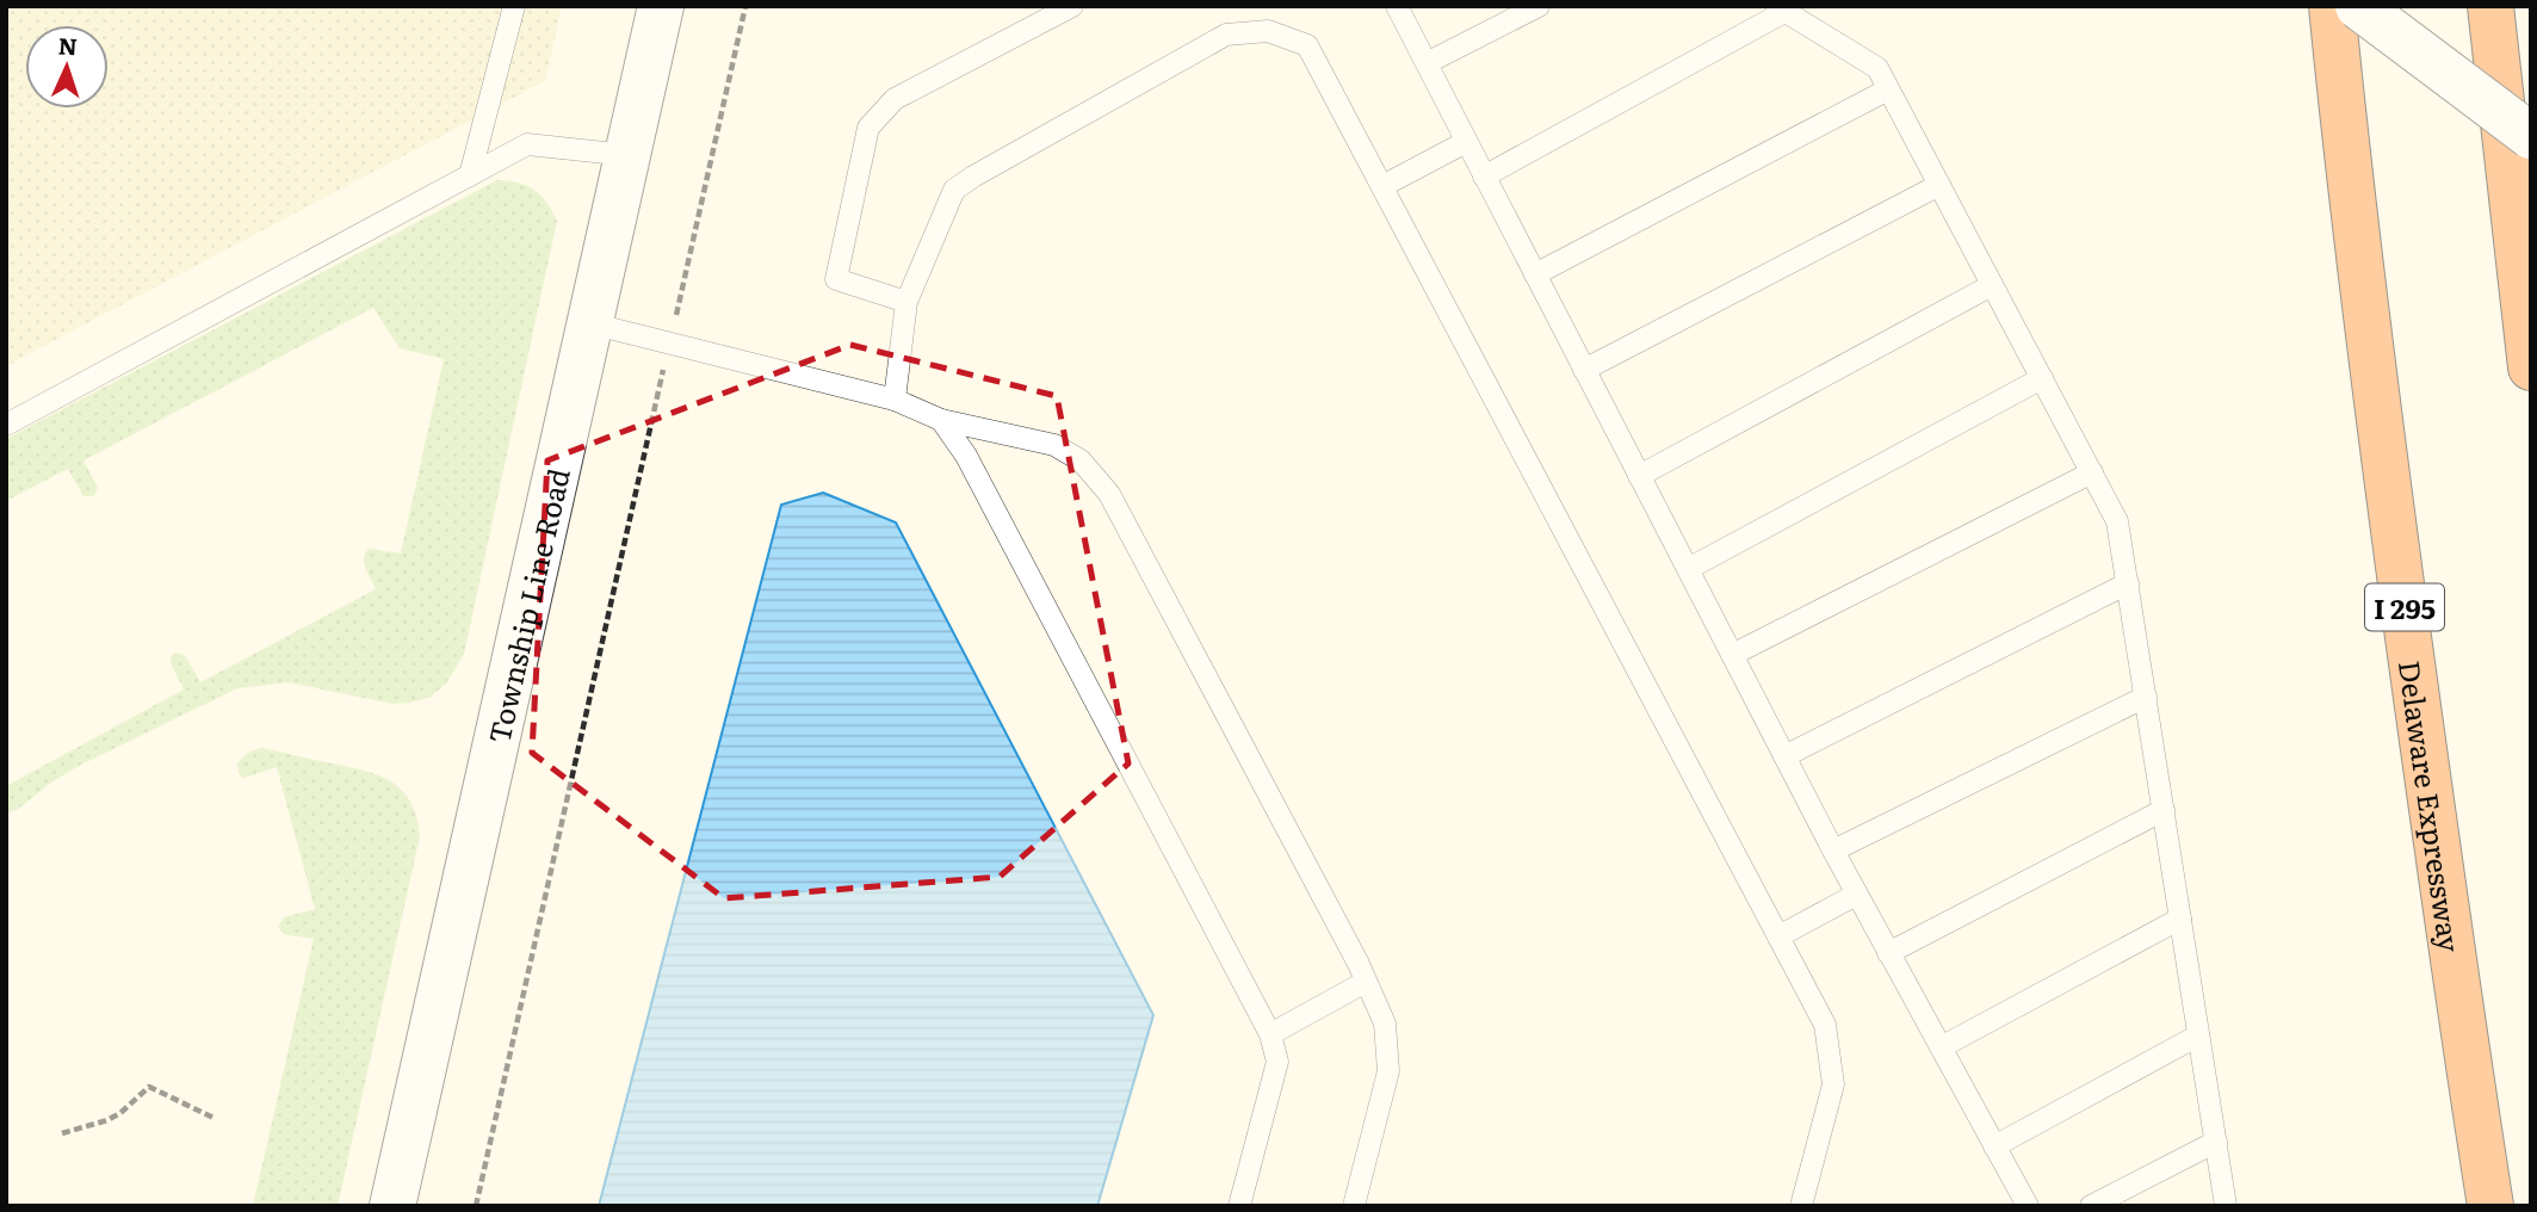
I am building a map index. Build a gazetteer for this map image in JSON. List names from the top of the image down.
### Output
{
  "streets": {
    "highway": ["I 295", "Delaware Expressway"],
    "street": ["Township Line Road"]
  },
  "north": "top"
}
